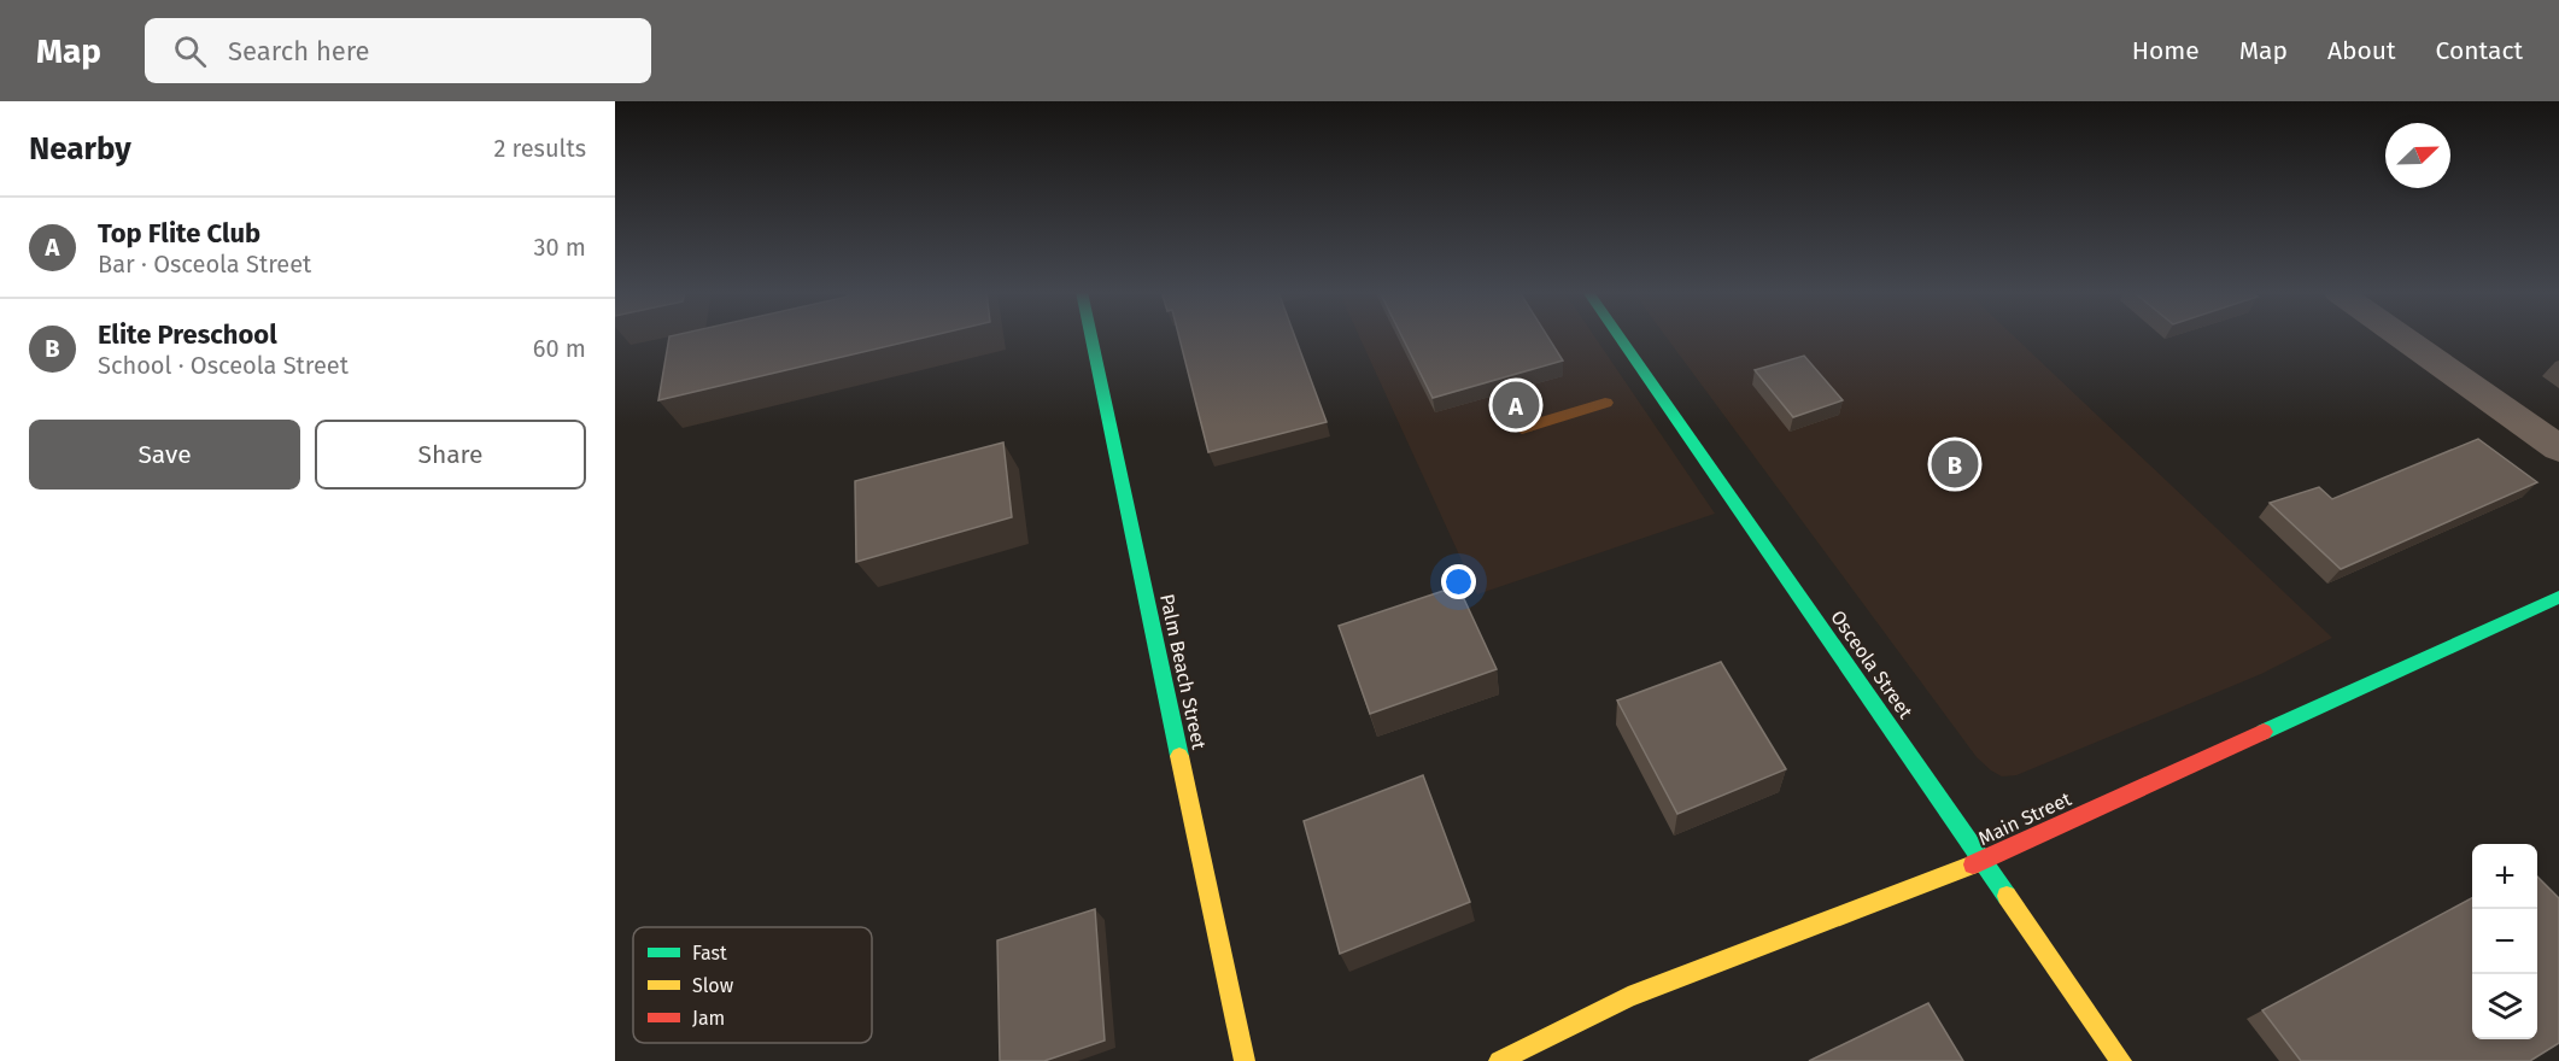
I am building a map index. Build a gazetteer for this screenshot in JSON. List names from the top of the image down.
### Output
{
  "streets": {
    "street": ["Osceola Street", "Palm Beach Street", "Main Street"]
  },
  "crossings": [
    ["Osceola Street", "Main Street"]
  ],
  "legend": ["Fast", "Slow", "Jam"],
  "north": "top right",
  "page": {
    "header": "Map",
    "search": "Search here",
    "nav": [
      "Home",
      "Map",
      "About",
      "Contact"
    ],
    "heading": ["Nearby", "2 results"],
    "list": [
      {
        "mark": "A",
        "name": "Top Flite Club",
        "note": "Bar · Osceola Street",
        "value": "30 m"
      },
      {
        "mark": "B",
        "name": "Elite Preschool",
        "note": "School · Osceola Street",
        "value": "60 m"
      }
    ],
    "pins": ["A", "B"],
    "buttons": ["Save", "Share"],
    "map_buttons": ["+", "−"]
  }
}
